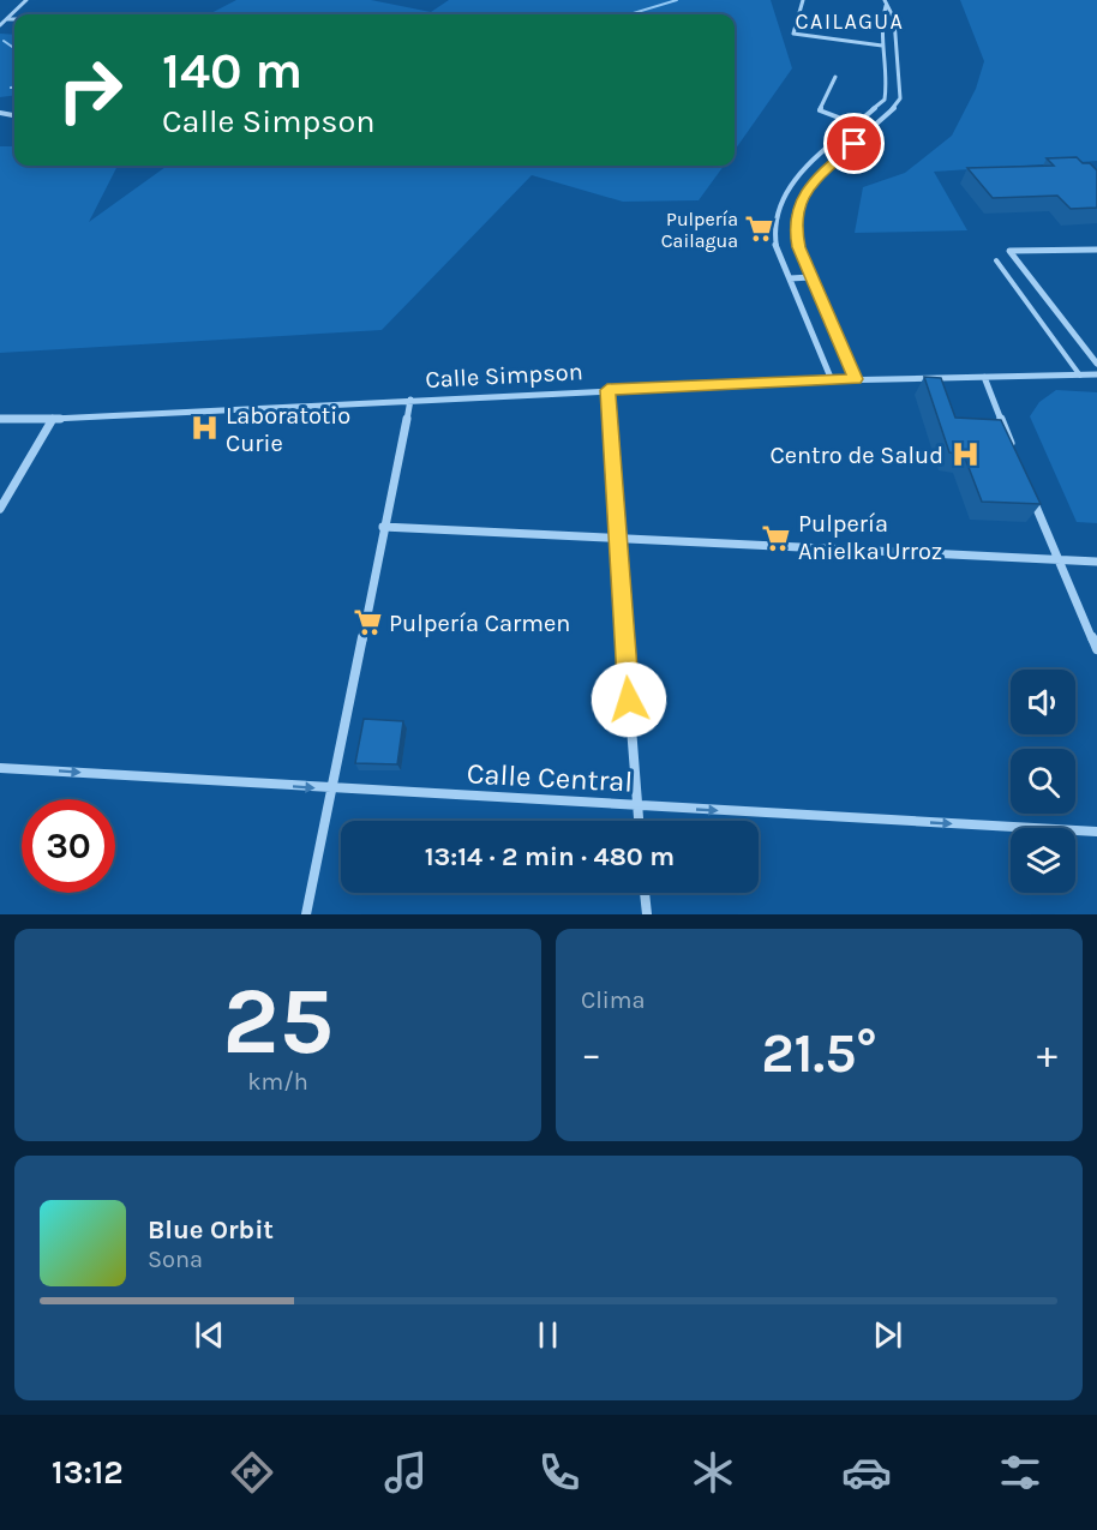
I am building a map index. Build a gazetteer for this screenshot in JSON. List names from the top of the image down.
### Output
{
  "streets": {
    "street": ["Calle Simpson", "Calle Central"]
  },
  "one_way": ["Calle Central"],
  "districts": ["CAILAGUA"],
  "places": {
    "supermarket": ["Pulpería Cailagua", "Pulpería Anielka Urroz", "Pulpería Carmen"],
    "hospital": ["Laboratotio Curie", "Centro de Salud"]
  },
  "page": {
    "turn": ["140 m", "Calle Simpson"],
    "limit": "30",
    "trip": "13:14 · 2 min · 480 m",
    "tile": [
      ["25", "km/h"],
      "Clima"
    ],
    "heat": ["−", "21.5°", "+"],
    "song": ["Blue Orbit", "Sona"],
    "tabs": "13:12"
  }
}
